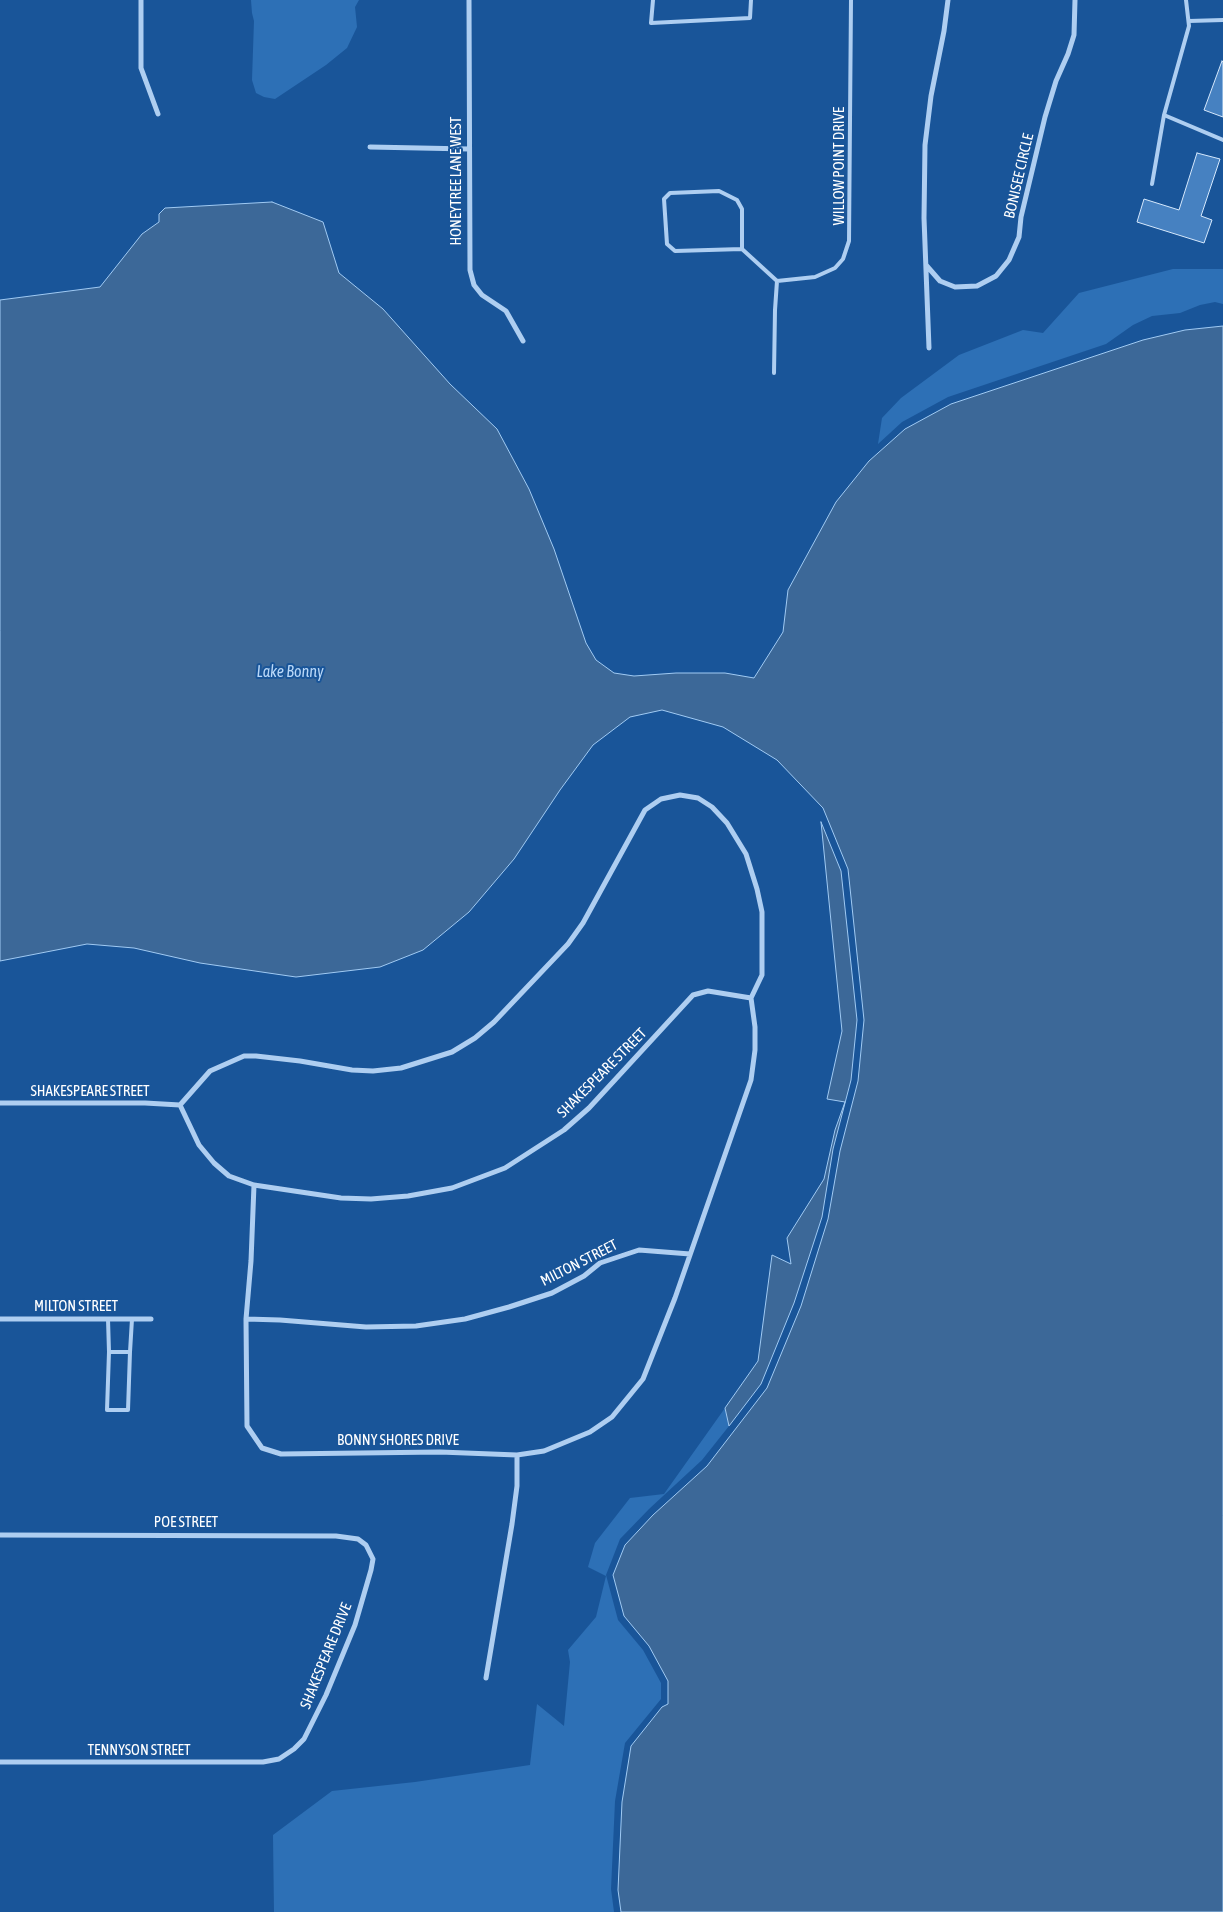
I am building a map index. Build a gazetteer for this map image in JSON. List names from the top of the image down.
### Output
{
  "streets": {
    "street": [
      "BONISEE CIRCLE",
      "HONEYTREE LANE WEST",
      "SHAKESPEARE STREET",
      "MILTON STREET",
      "BONNY SHORES DRIVE",
      "POE STREET",
      "SHAKESPEARE DRIVE",
      "TENNYSON STREET"
    ],
    "lane": ["WILLOW POINT DRIVE"]
  },
  "crossings": [
    ["SHAKESPEARE STREET", "BONNY SHORES DRIVE"],
    ["MILTON STREET", "BONNY SHORES DRIVE"],
    ["POE STREET", "SHAKESPEARE DRIVE"],
    ["SHAKESPEARE DRIVE", "TENNYSON STREET"]
  ],
  "water": ["Lake Bonny"]
}
